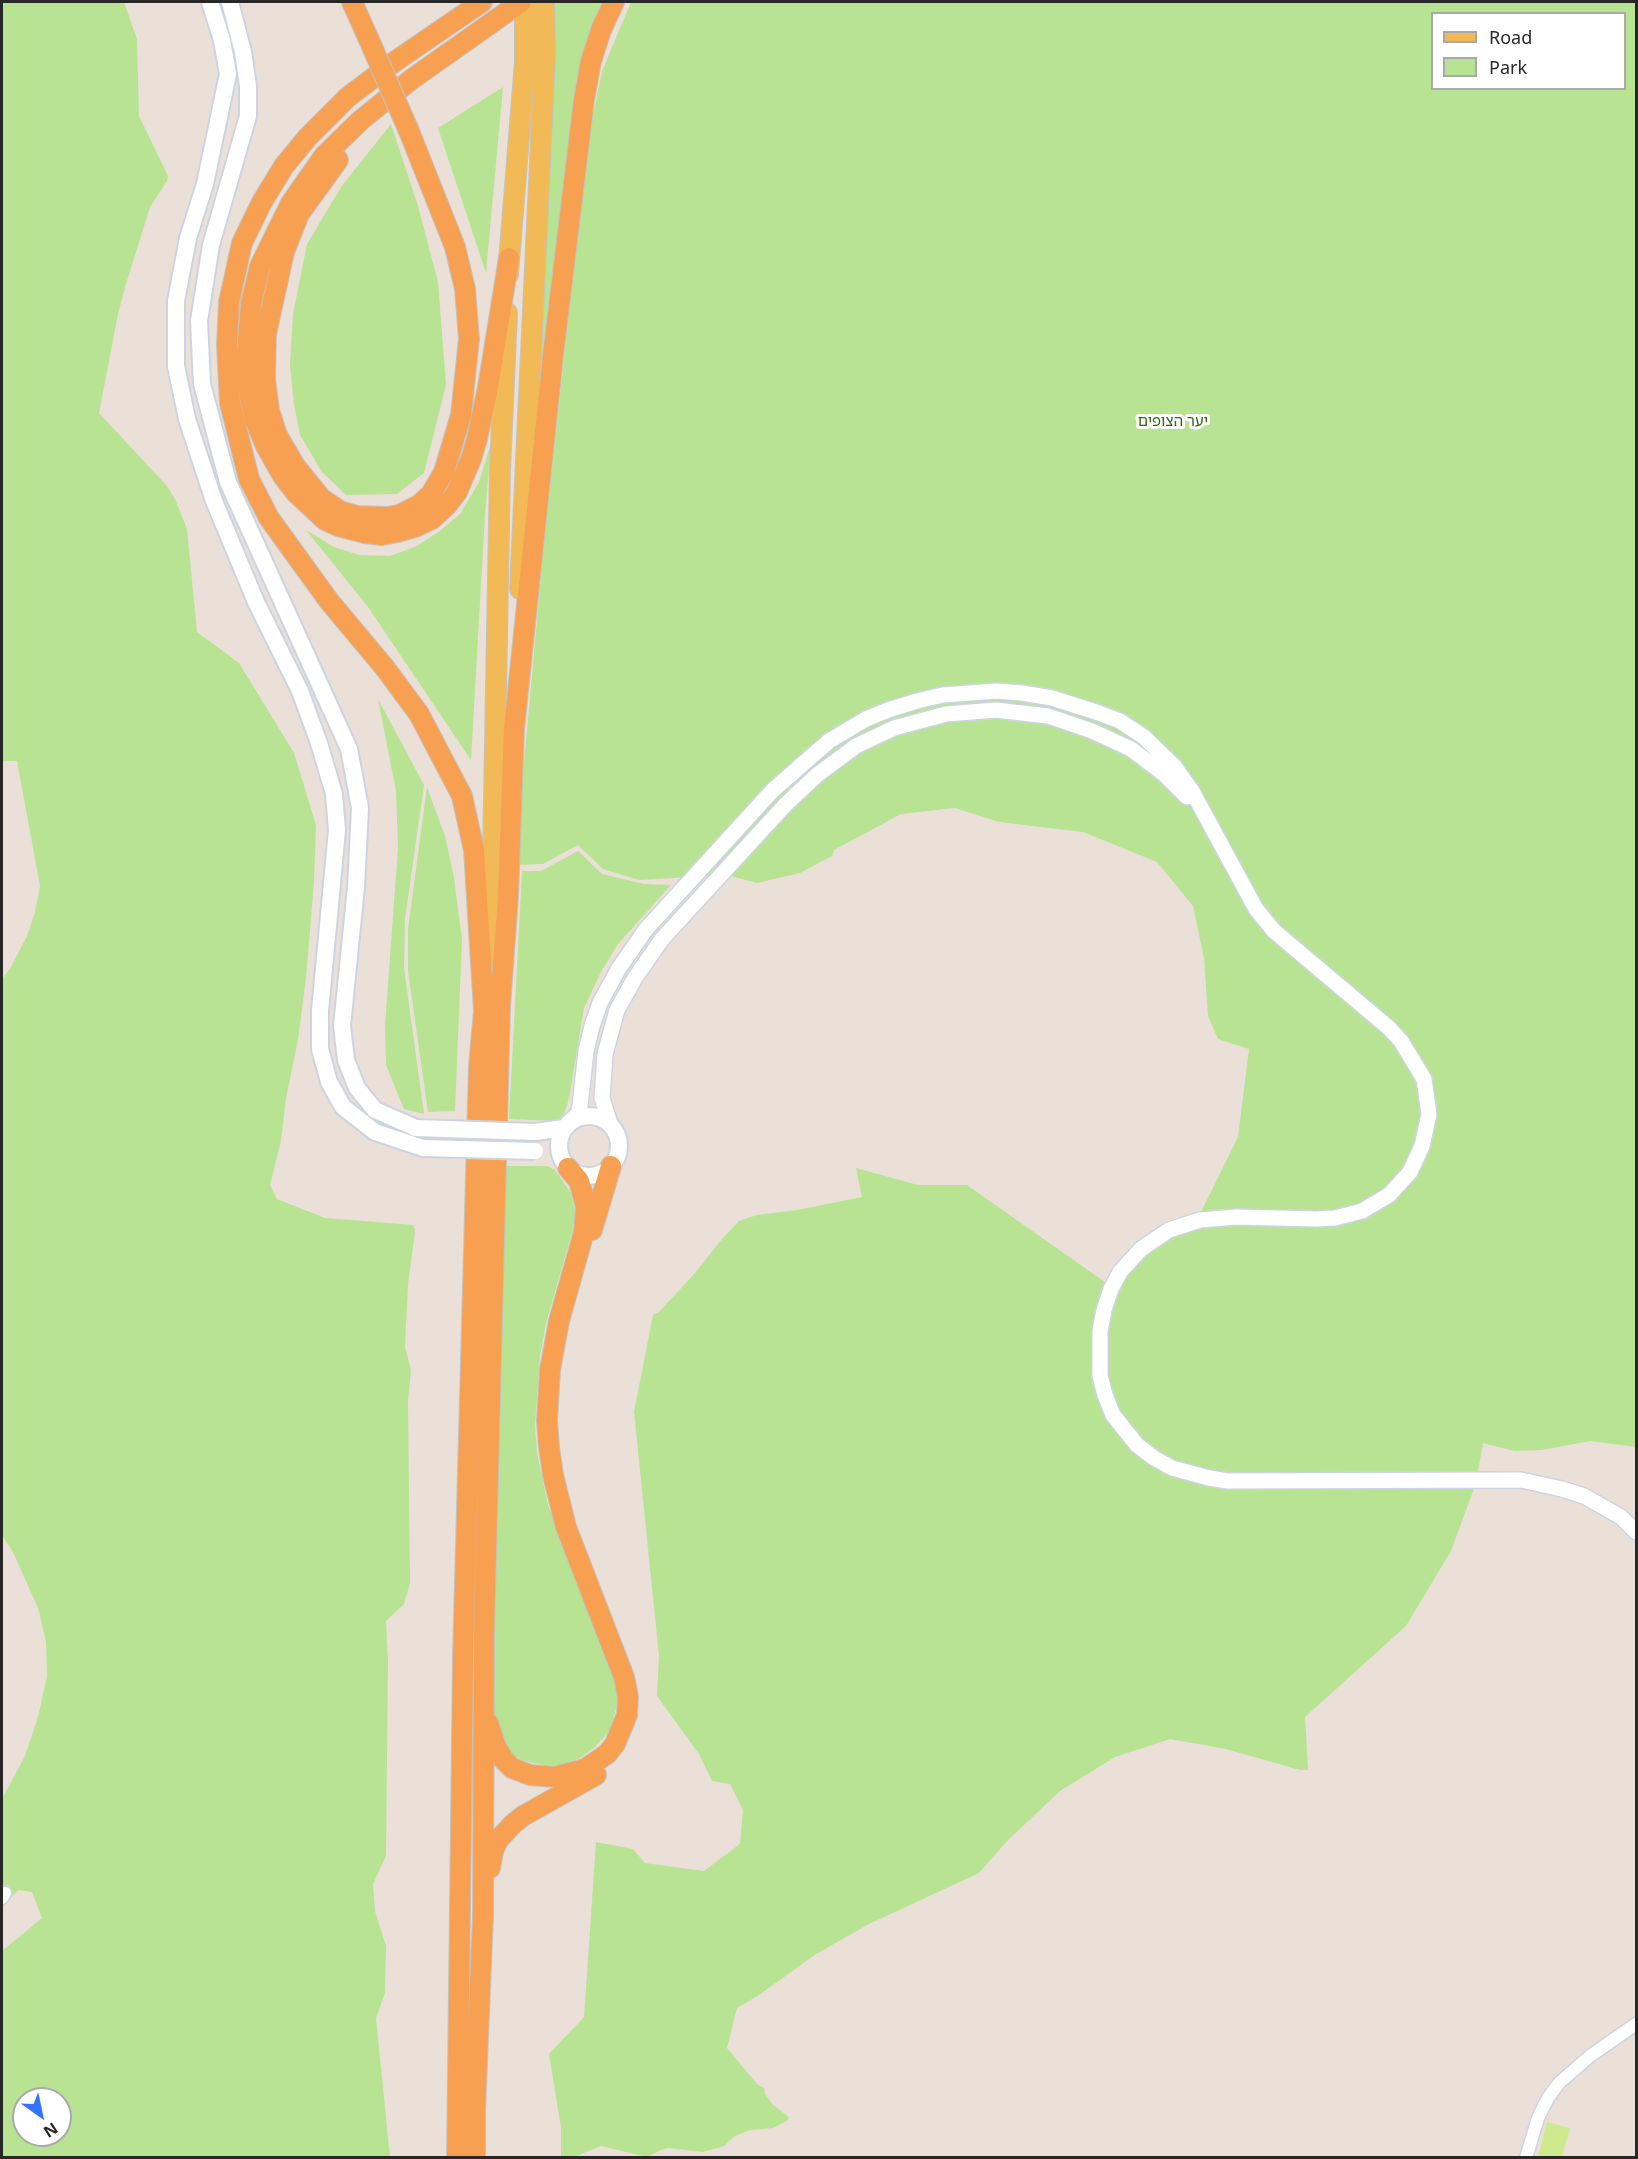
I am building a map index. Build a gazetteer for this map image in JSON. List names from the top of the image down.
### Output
{
  "parks": ["יער הצופים"],
  "legend": ["Road", "Park"],
  "north": "bottom right"
}
